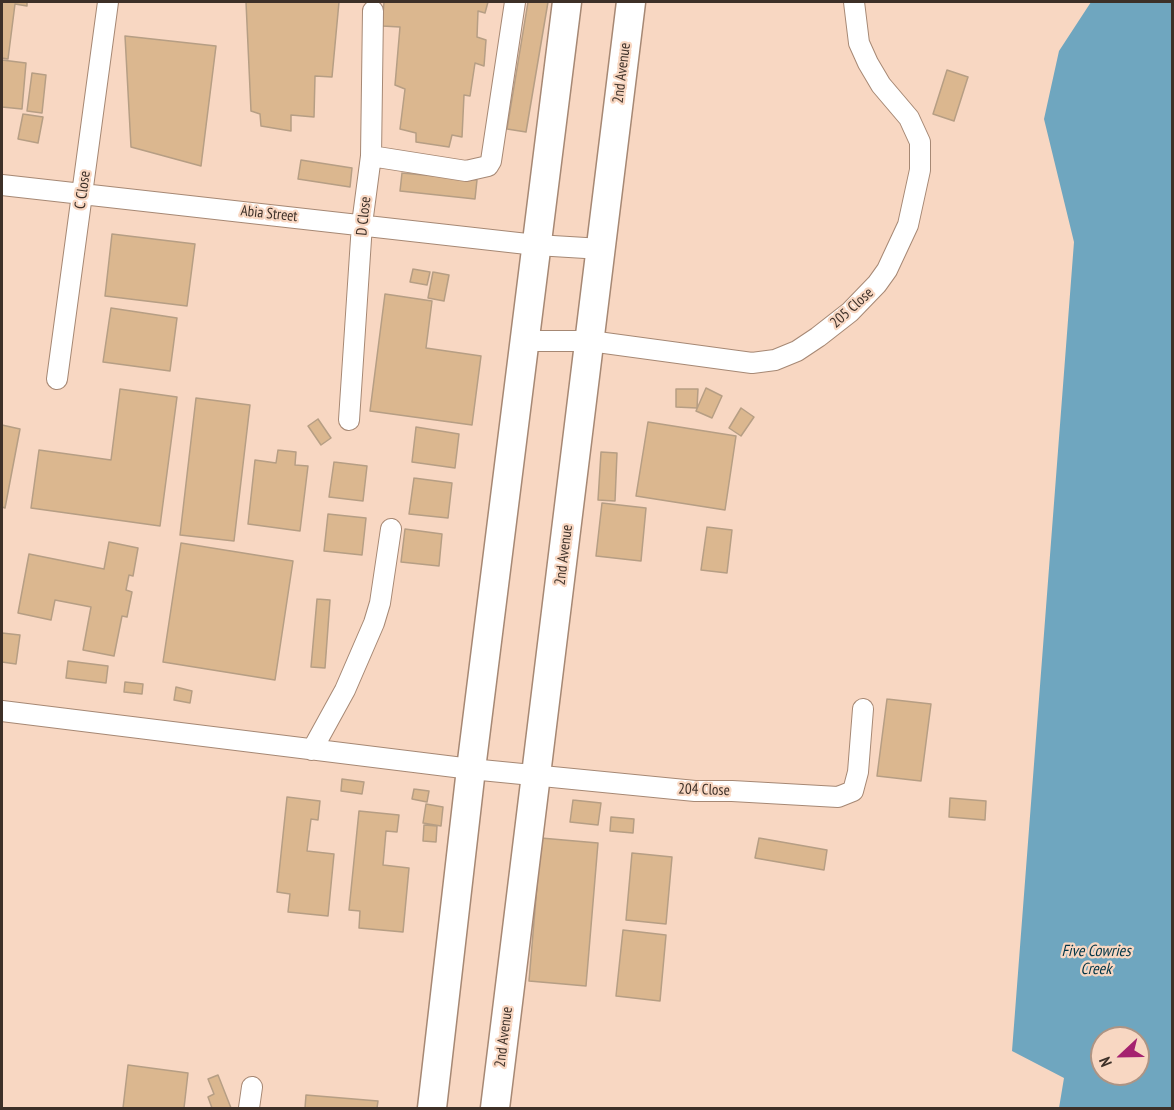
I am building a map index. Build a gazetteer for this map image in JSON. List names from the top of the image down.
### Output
{
  "streets": {
    "street": [
      "2nd Avenue",
      "C Close",
      "Abia Street",
      "D Close",
      "205 Close",
      "204 Close"
    ]
  },
  "crossings": [
    ["2nd Avenue", "Abia Street"],
    ["2nd Avenue", "205 Close"],
    ["2nd Avenue", "204 Close"],
    ["C Close", "Abia Street"],
    ["Abia Street", "D Close"]
  ],
  "water": ["Five Cowries Creek"],
  "north": "left"
}
